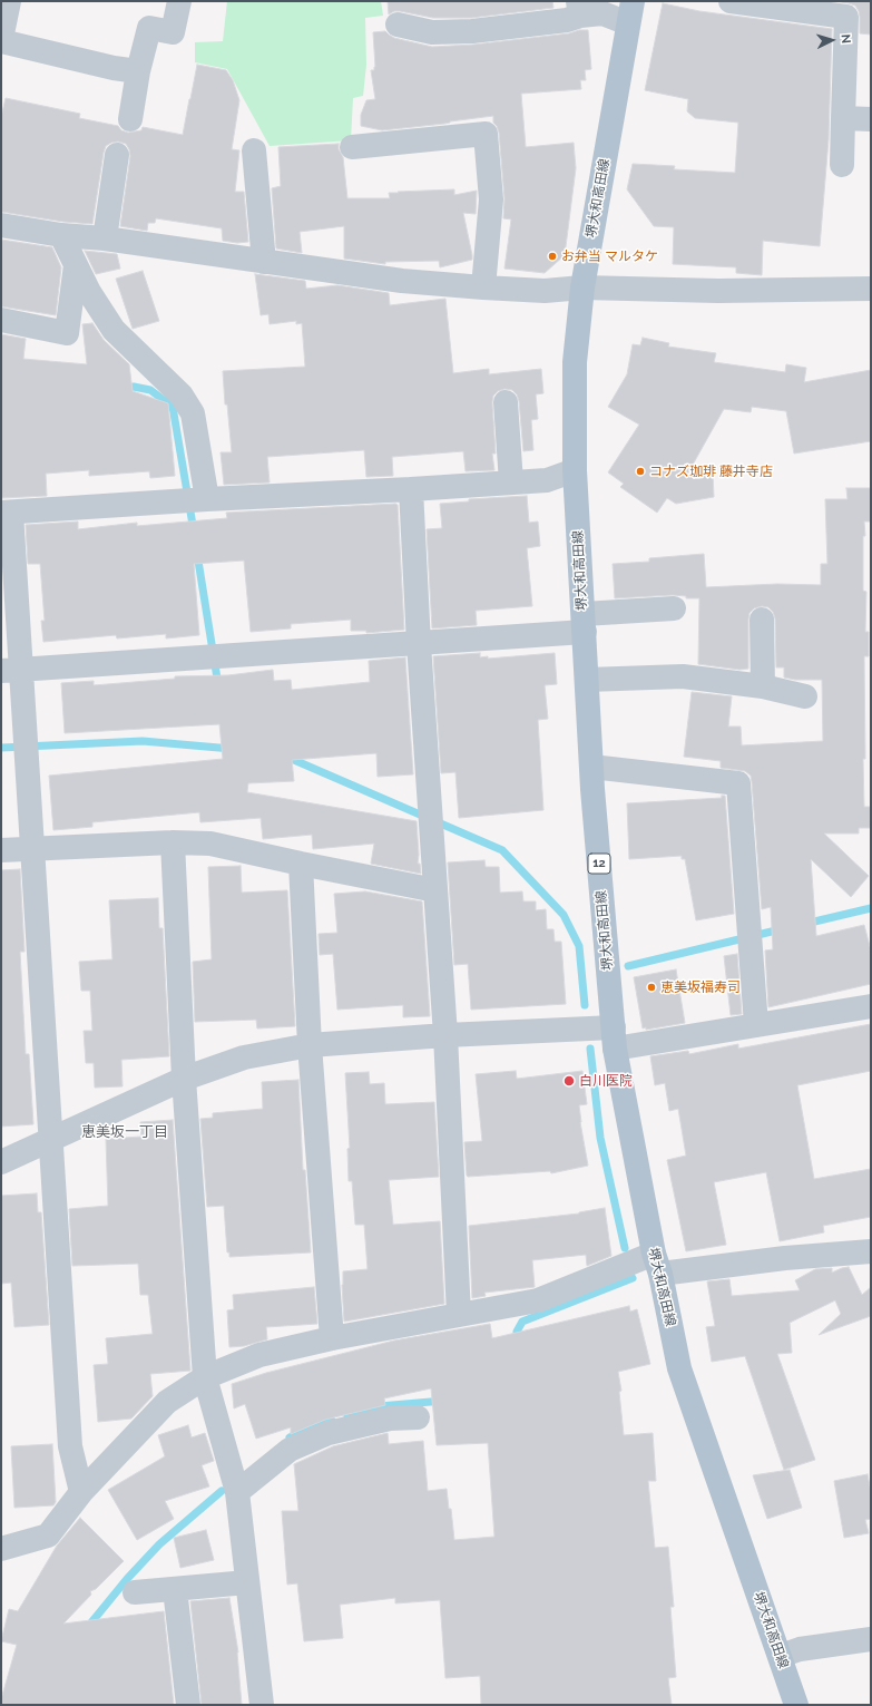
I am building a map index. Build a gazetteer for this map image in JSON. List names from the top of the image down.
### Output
{
  "streets": {
    "main road": ["堺大和高田線", "12"]
  },
  "districts": ["恵美坂一丁目"],
  "places": [
    "お弁当 マルタケ",
    "コナズ珈琲 藤井寺店",
    "恵美坂福寿司",
    "白川医院"
  ],
  "north": "right"
}
